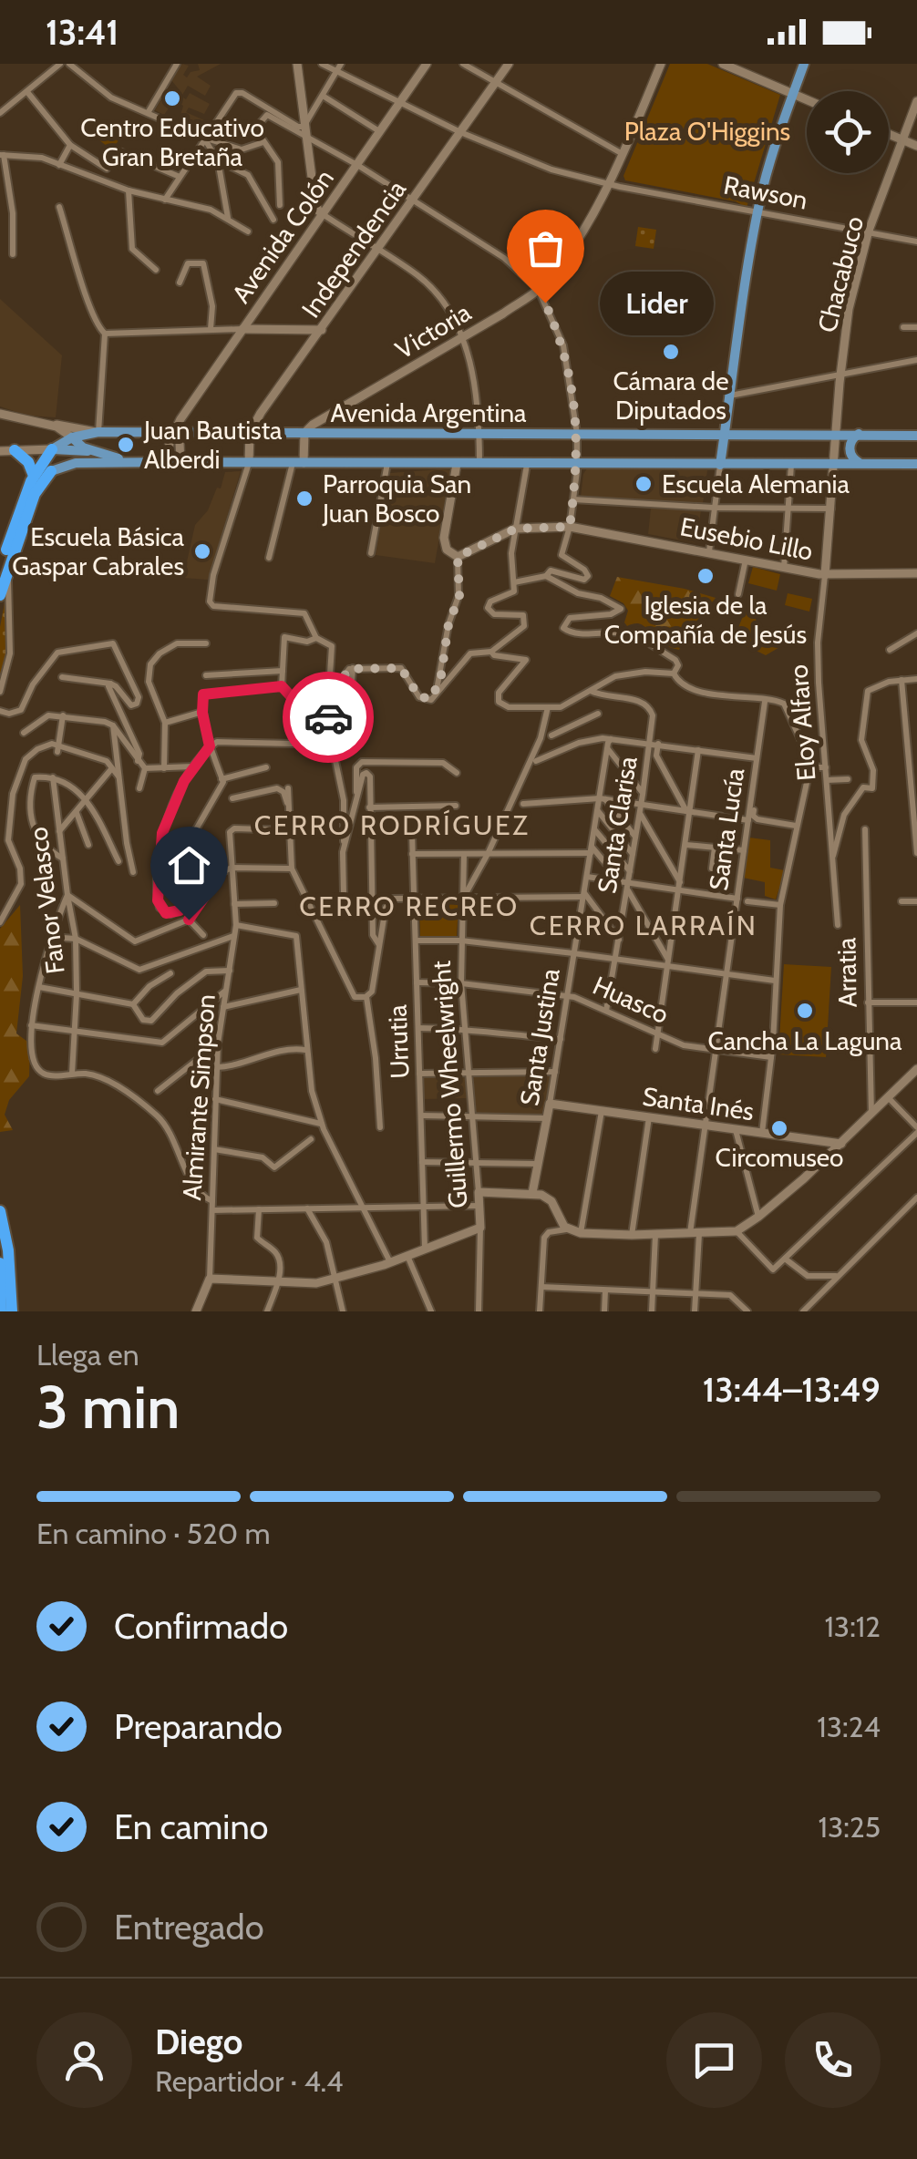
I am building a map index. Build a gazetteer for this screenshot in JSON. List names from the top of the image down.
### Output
{
  "streets": {
    "main road": ["Avenida Argentina"],
    "street": [
      "Rawson",
      "Avenida Colón",
      "Independencia",
      "Chacabuco",
      "Victoria",
      "Eusebio Lillo",
      "Eloy Alfaro",
      "Santa Clarisa",
      "Santa Lucía",
      "Fanor Velasco",
      "Arratia",
      "Huasco",
      "Santa Justina",
      "Urrutia",
      "Guillermo Wheelwright",
      "Almirante Simpson",
      "Santa Inés"
    ]
  },
  "crossings": [
    ["Rawson", "Avenida Colón"],
    ["Rawson", "Independencia"],
    ["Rawson", "Chacabuco"],
    ["Rawson", "Victoria"],
    ["Avenida Colón", "Avenida Argentina"],
    ["Independencia", "Avenida Argentina"],
    ["Chacabuco", "Avenida Argentina"],
    ["Chacabuco", "Eloy Alfaro"],
    ["Victoria", "Avenida Argentina"],
    ["Avenida Argentina", "Eloy Alfaro"],
    ["Eusebio Lillo", "Eloy Alfaro"],
    ["Santa Clarisa", "Huasco"],
    ["Santa Lucía", "Huasco"],
    ["Santa Lucía", "Santa Inés"],
    ["Huasco", "Santa Justina"],
    ["Huasco", "Urrutia"],
    ["Huasco", "Guillermo Wheelwright"],
    ["Santa Justina", "Santa Inés"]
  ],
  "districts": ["CERRO RODRÍGUEZ", "CERRO RECREO", "CERRO LARRAÍN"],
  "parks": ["Plaza O'Higgins"],
  "places": [
    "Centro Educativo Gran Bretaña",
    "Lider",
    "Cámara de Diputados",
    "Juan Bautista Alberdi",
    "Escuela Alemania",
    "Parroquia San Juan Bosco",
    "Escuela Básica Gaspar Cabrales",
    "Iglesia de la Compañía de Jesús",
    "Cancha La Laguna",
    "Circomuseo"
  ],
  "page": {
    "status": "13:41",
    "bubble": "Lider",
    "heading": ["3 min", "Llega en", "13:44–13:49"],
    "panel": ["Diego", "Repartidor · 4.4"],
    "bar": "En camino · 520 m",
    "list": [
      ["Confirmado", "13:12"],
      ["Preparando", "13:24"],
      ["En camino", "13:25"],
      "Entregado"
    ]
  }
}
